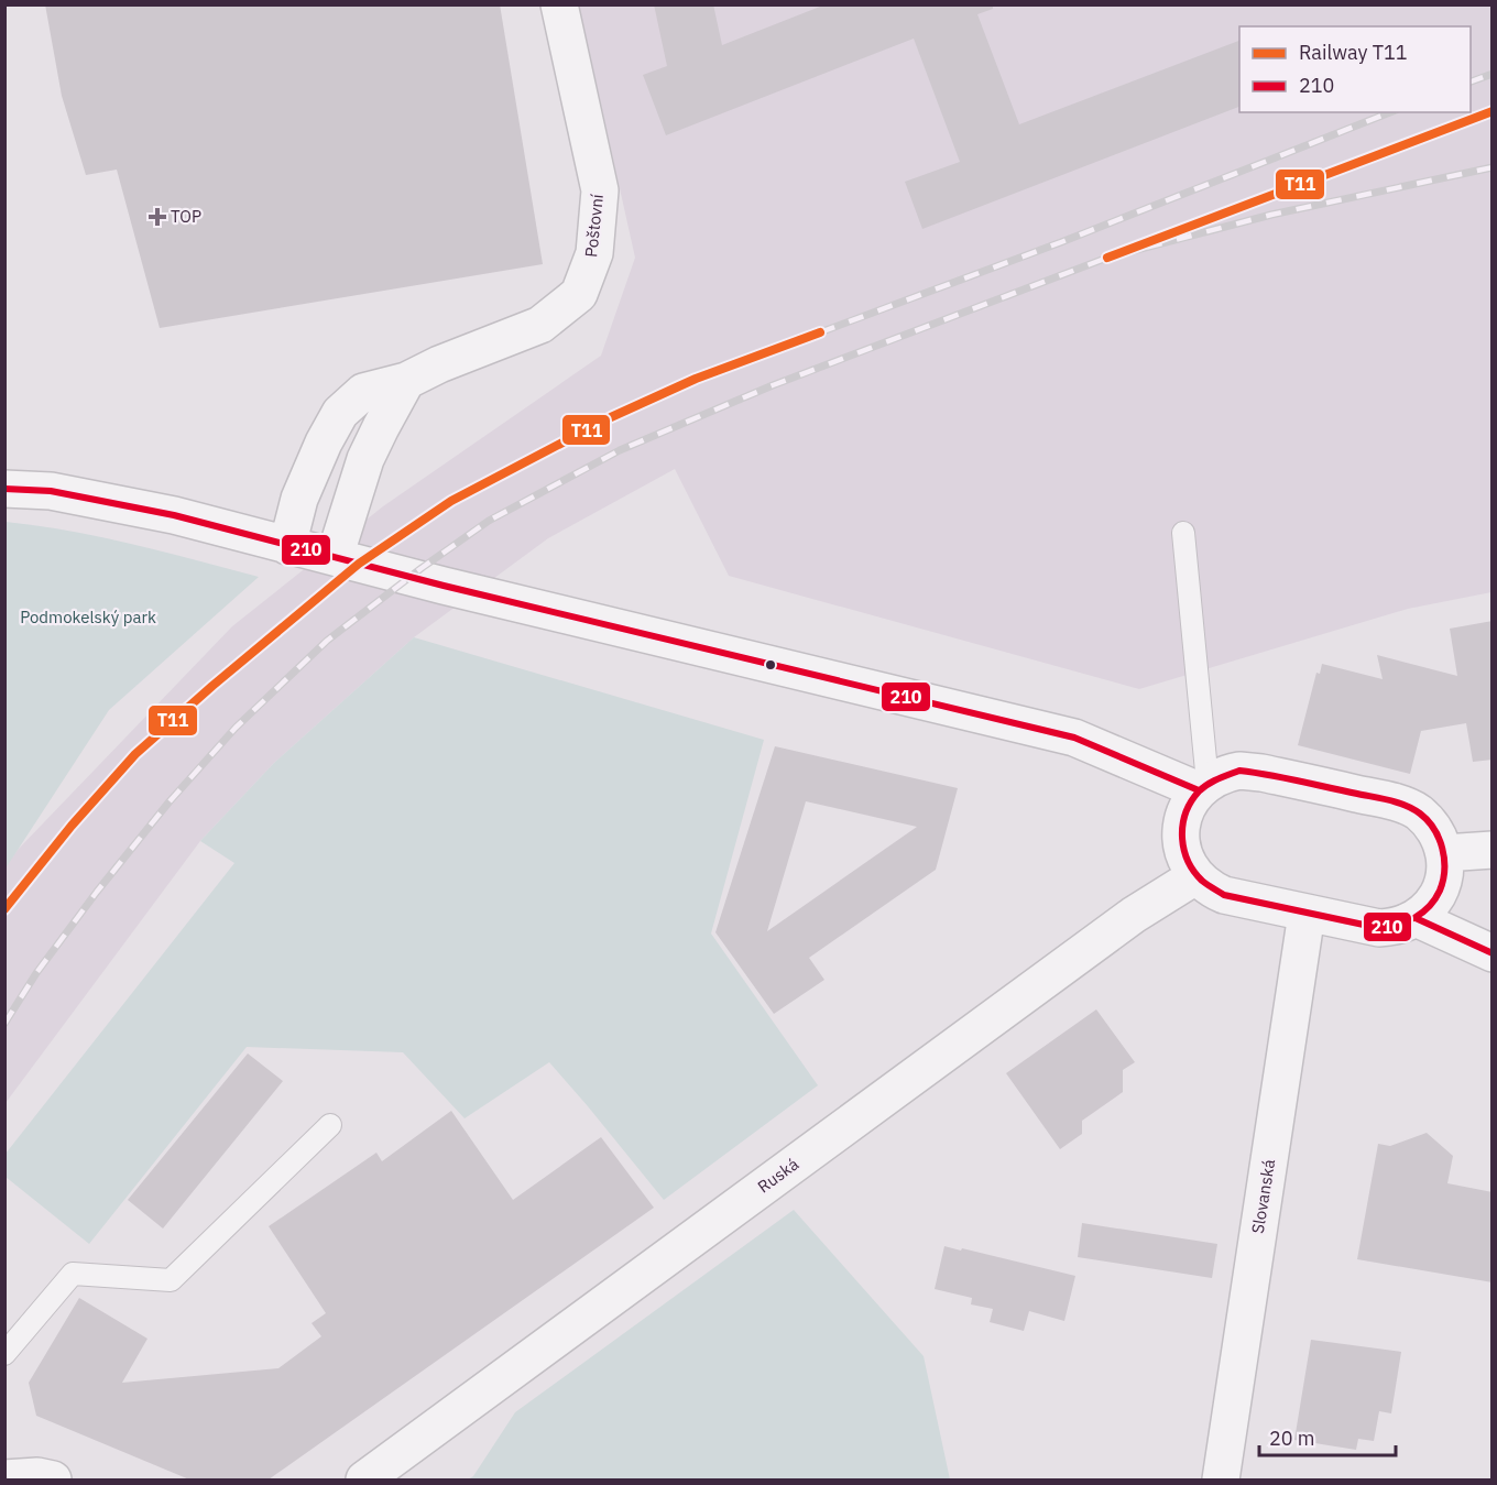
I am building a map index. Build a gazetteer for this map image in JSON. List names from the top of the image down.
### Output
{
  "streets": {
    "street": ["Poštovní", "Ruská", "Slovanská"]
  },
  "parks": ["Podmokelský park"],
  "places": {
    "health": ["TOP"]
  },
  "lines": ["rail line T11", "transit line 210"],
  "legend": ["Railway T11", "210"],
  "scale_bar": "20 m"
}
